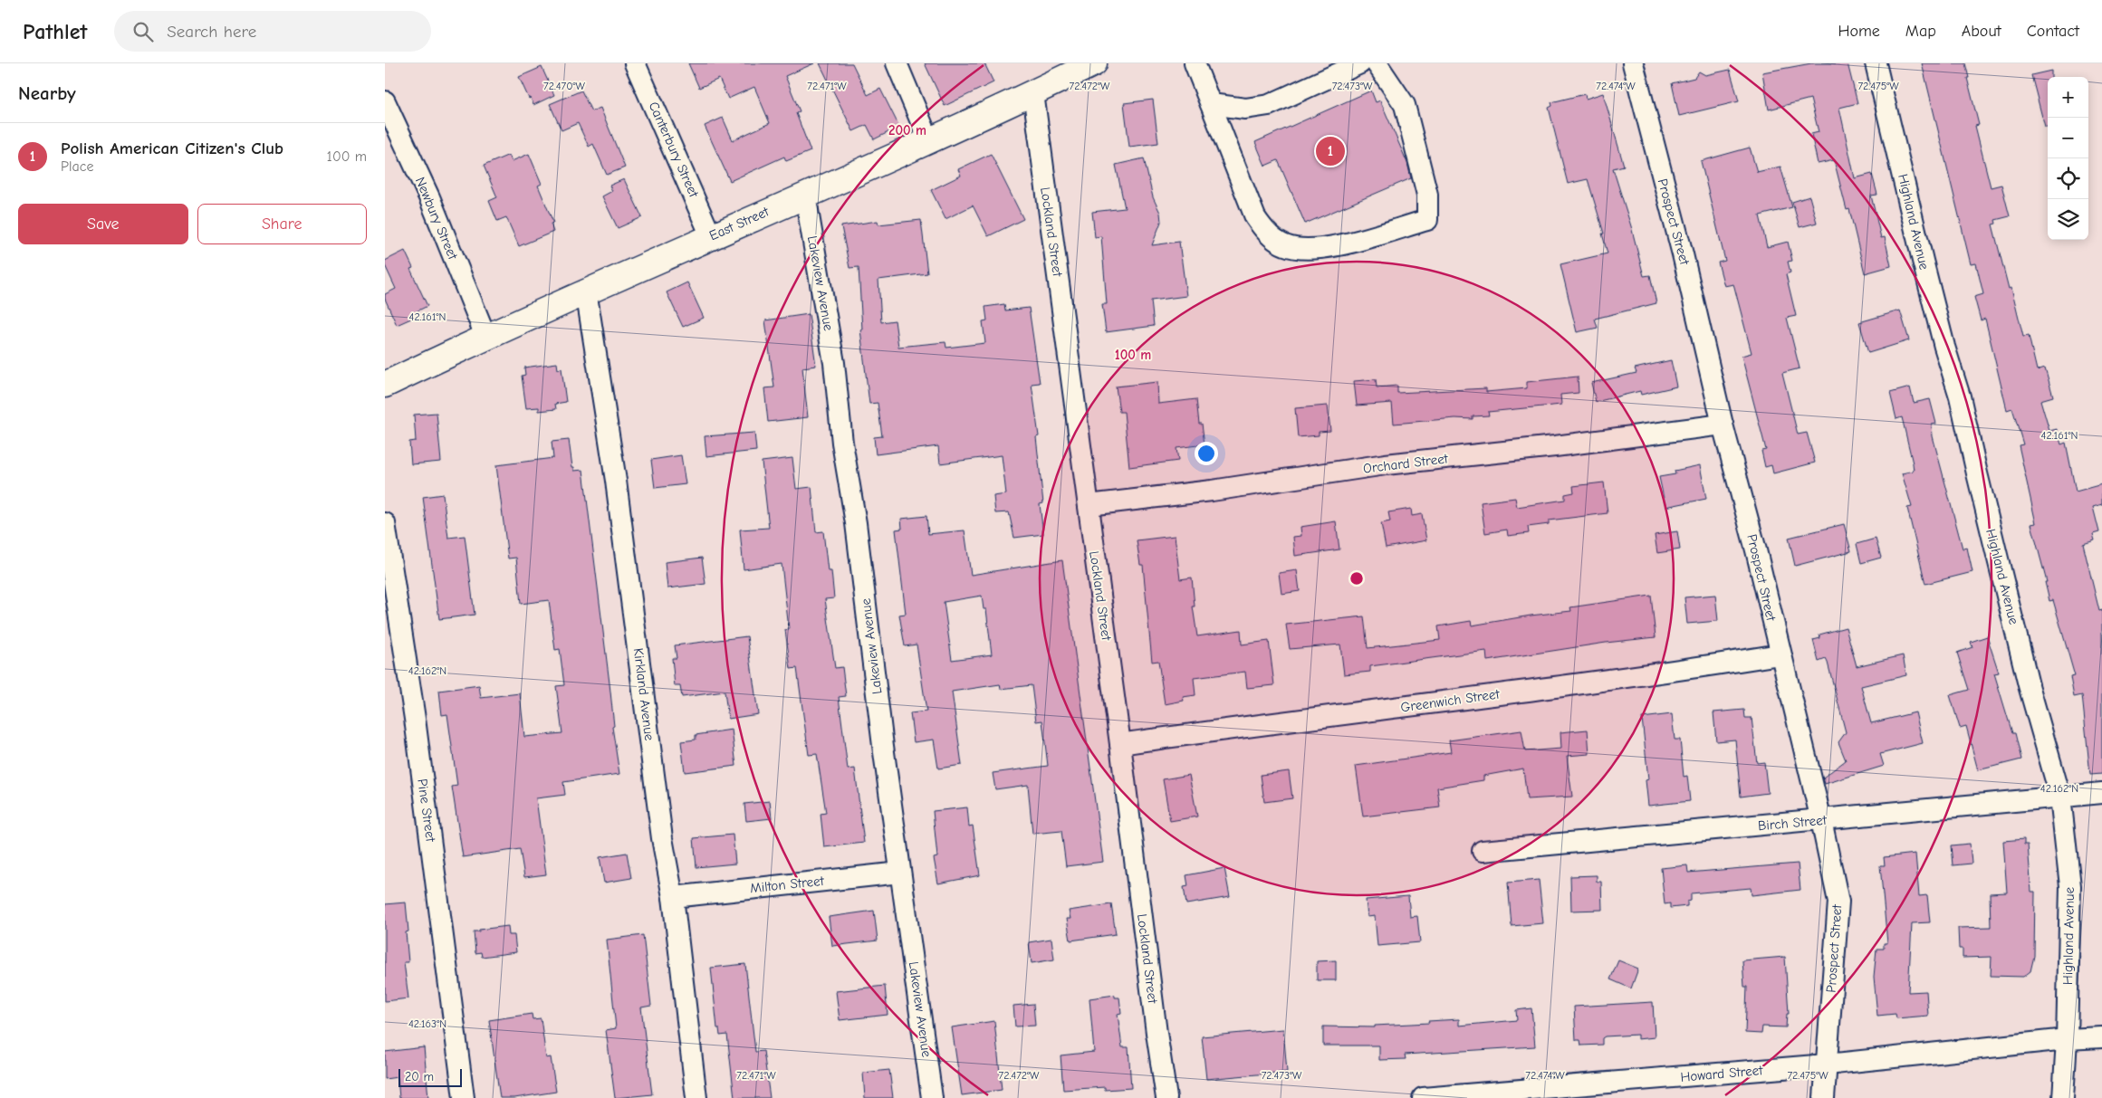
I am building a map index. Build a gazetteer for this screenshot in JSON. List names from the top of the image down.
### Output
{
  "streets": {
    "main road": ["East Street"],
    "street": [
      "Canterbury Street",
      "Newbury Street",
      "Prospect Street",
      "Highland Avenue",
      "Lockland Street",
      "Lakeview Avenue",
      "Orchard Street",
      "Kirkland Avenue",
      "Greenwich Street",
      "Pine Street",
      "Birch Street",
      "Milton Street",
      "Howard Street"
    ]
  },
  "crossings": [
    ["Canterbury Street", "East Street"],
    ["Newbury Street", "East Street"],
    ["Prospect Street", "Orchard Street"],
    ["Prospect Street", "Greenwich Street"],
    ["Prospect Street", "Birch Street"],
    ["Prospect Street", "Howard Street"],
    ["Highland Avenue", "Birch Street"],
    ["Highland Avenue", "Howard Street"],
    ["East Street", "Lockland Street"],
    ["East Street", "Lakeview Avenue"],
    ["East Street", "Kirkland Avenue"],
    ["Lockland Street", "Orchard Street"],
    ["Lockland Street", "Greenwich Street"],
    ["Lakeview Avenue", "Milton Street"],
    ["Kirkland Avenue", "Milton Street"]
  ],
  "scale_bar": "20 m",
  "page": {
    "header": "Pathlet",
    "search": "Search here",
    "nav": [
      "Home",
      "Map",
      "About",
      "Contact"
    ],
    "heading": "Nearby",
    "map_buttons": ["+", "−"],
    "list": [
      {
        "mark": "1",
        "name": "Polish American Citizen's Club",
        "note": "Place",
        "value": "100 m"
      }
    ],
    "pins": "1",
    "buttons": ["Save", "Share"],
    "scale": "20 m"
  },
  "coordinates": [
    "72.470°W",
    "72.471°W",
    "72.472°W",
    "72.473°W",
    "72.474°W",
    "72.475°W",
    "42.161°N",
    "42.162°N",
    "42.163°N"
  ],
  "rings": ["200 m", "100 m"]
}
